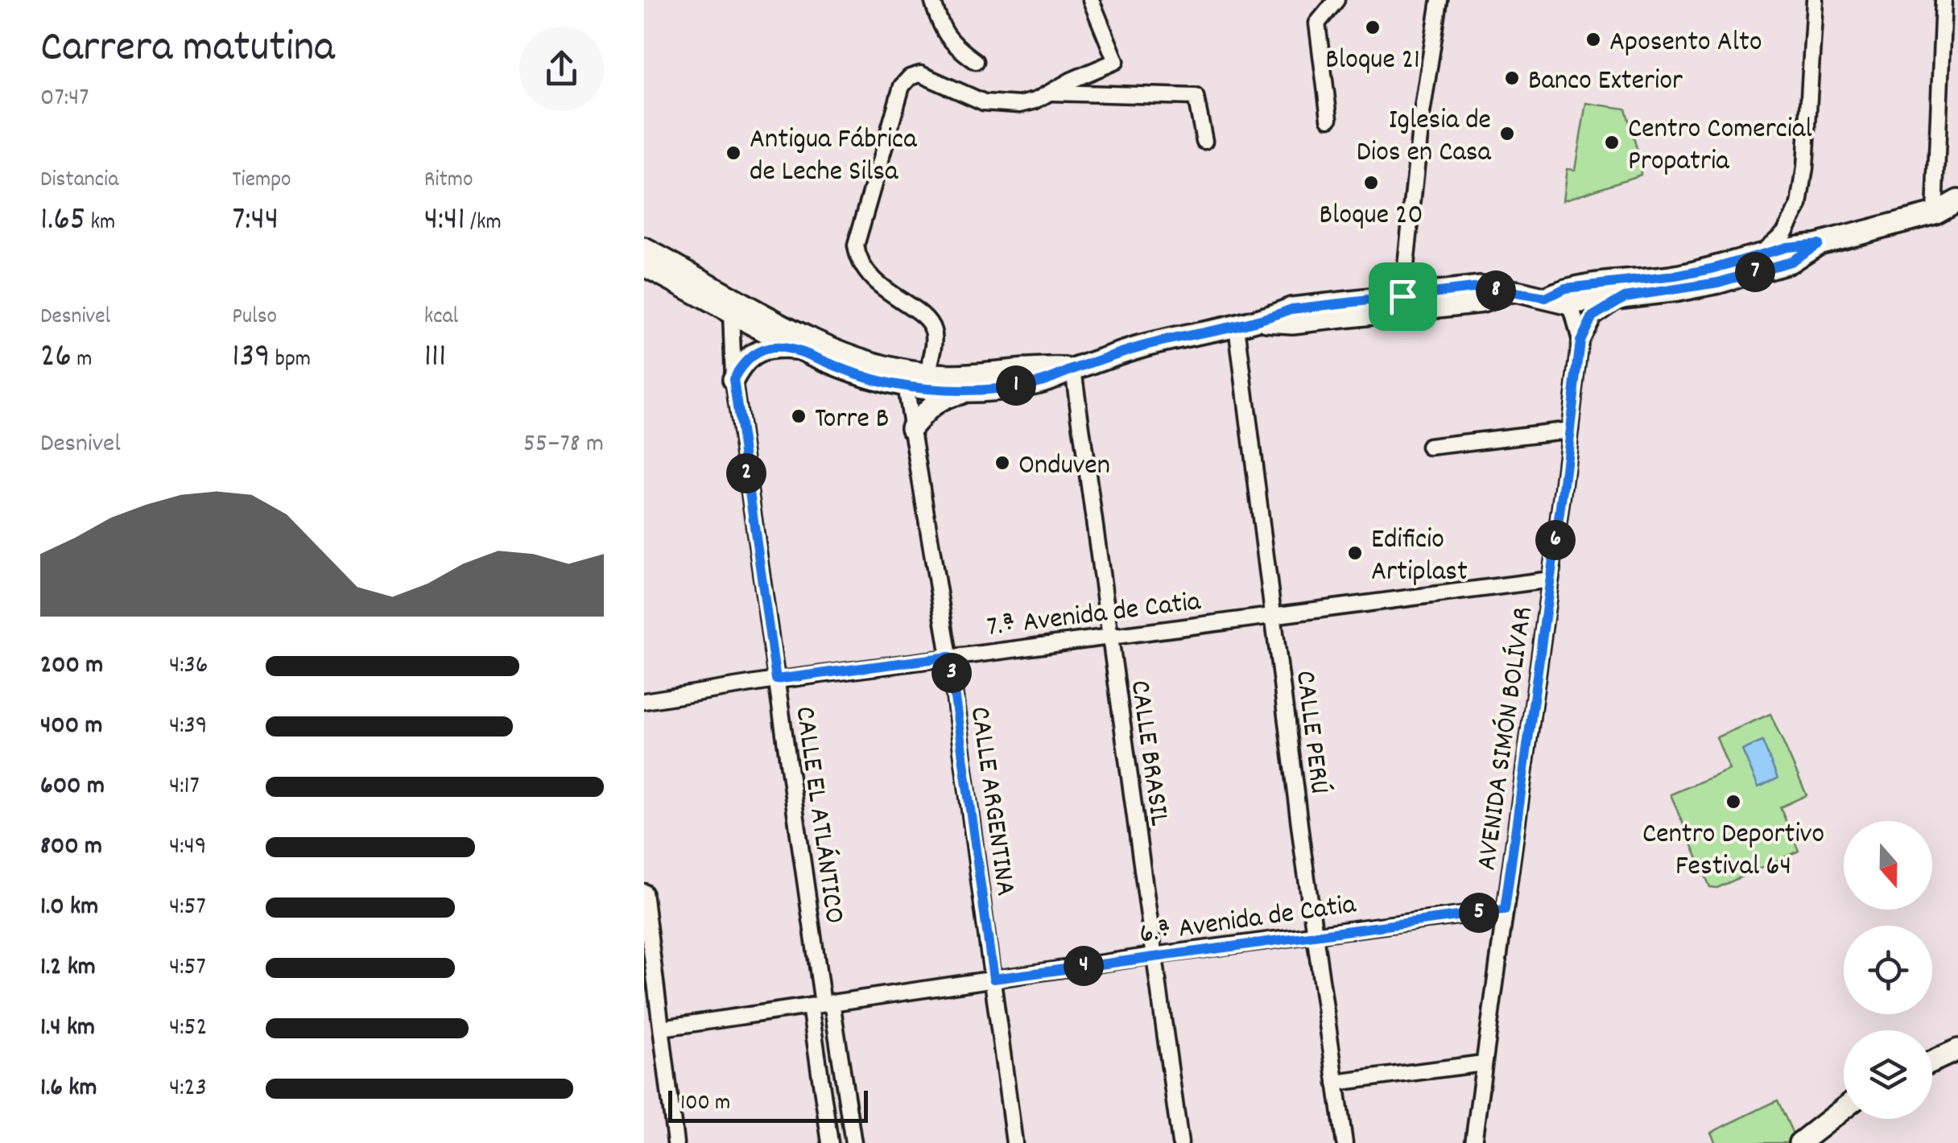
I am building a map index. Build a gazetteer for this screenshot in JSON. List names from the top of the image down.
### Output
{
  "streets": {
    "street": [
      "7.ª Avenida de Catia",
      "CALLE PERÚ",
      "AVENIDA SIMÓN BOLÍVAR",
      "CALLE BRASIL",
      "CALLE ARGENTINA",
      "CALLE EL ATLÁNTICO",
      "6.ª Avenida de Catia"
    ]
  },
  "crossings": [
    ["7.ª Avenida de Catia", "CALLE PERÚ"],
    ["7.ª Avenida de Catia", "AVENIDA SIMÓN BOLÍVAR"],
    ["7.ª Avenida de Catia", "CALLE BRASIL"],
    ["7.ª Avenida de Catia", "CALLE ARGENTINA"],
    ["7.ª Avenida de Catia", "CALLE EL ATLÁNTICO"],
    ["CALLE PERÚ", "6.ª Avenida de Catia"],
    ["AVENIDA SIMÓN BOLÍVAR", "6.ª Avenida de Catia"],
    ["CALLE BRASIL", "6.ª Avenida de Catia"],
    ["CALLE ARGENTINA", "6.ª Avenida de Catia"],
    ["CALLE EL ATLÁNTICO", "6.ª Avenida de Catia"]
  ],
  "places": [
    "Bloque 21",
    "Aposento Alto",
    "Banco Exterior",
    "Iglesia de Dios en Casa",
    "Centro Comercial Propatria",
    "Antigua Fábrica de Leche Silsa",
    "Bloque 20",
    "Torre B",
    "Onduven",
    "Edificio Artiplast",
    "Centro Deportivo Festival 64"
  ],
  "scale_bar": "100 m",
  "north": "bottom",
  "page": {
    "heading": ["Carrera matutina", "07:47"],
    "stats": [
      ["Distancia", "1.65 km"],
      ["Tiempo", "7:44"],
      ["Ritmo", "4:41 /km"],
      ["Desnivel", "26 m"],
      ["Pulso", "139 bpm"],
      ["kcal", "111"]
    ],
    "pins": [
      "7",
      "8",
      "1",
      "2",
      "6",
      "3",
      "5",
      "4"
    ],
    "chart": ["Desnivel", "55–78 m"],
    "list": [
      {
        "name": "200 m",
        "note": "4:36"
      },
      {
        "name": "400 m",
        "note": "4:39"
      },
      {
        "name": "600 m",
        "note": "4:17"
      },
      {
        "name": "800 m",
        "note": "4:49"
      },
      {
        "name": "1.0 km",
        "note": "4:57"
      },
      {
        "name": "1.2 km",
        "note": "4:57"
      },
      {
        "name": "1.4 km",
        "note": "4:52"
      },
      {
        "name": "1.6 km",
        "note": "4:23"
      }
    ],
    "scale": "100 m"
  }
}
